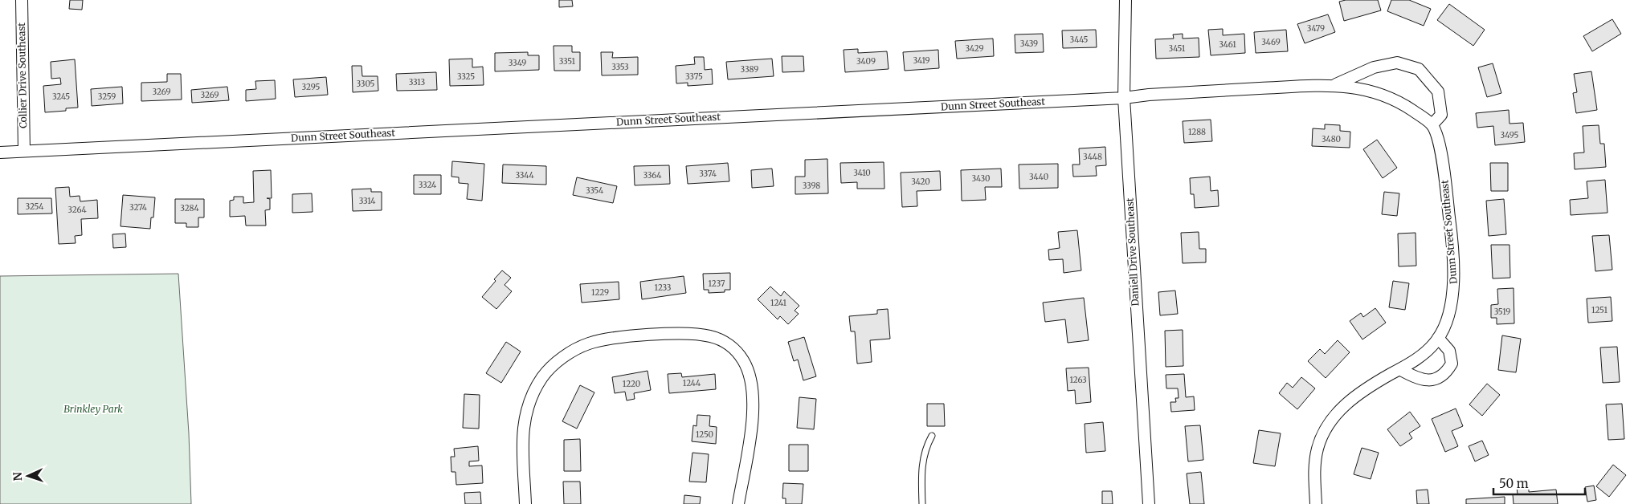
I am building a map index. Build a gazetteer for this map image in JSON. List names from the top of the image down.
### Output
{
  "streets": {
    "street": ["Collier Drive Southeast", "Dunn Street Southeast", "Daniell Drive Southeast"]
  },
  "crossings": [
    ["Collier Drive Southeast", "Dunn Street Southeast"],
    ["Dunn Street Southeast", "Daniell Drive Southeast"]
  ],
  "parks": ["Brinkley Park"],
  "house_numbers": [
    "3479",
    "3445",
    "3469",
    "3439",
    "3461",
    "3429",
    "3451",
    "3419",
    "3351",
    "3409",
    "3349",
    "3353",
    "3389",
    "3325",
    "3375",
    "3313",
    "3305",
    "3295",
    "3269",
    "3269",
    "3245",
    "3259",
    "1288",
    "3495",
    "3480",
    "3448",
    "3410",
    "3374",
    "3344",
    "3364",
    "3440",
    "3430",
    "3420",
    "3324",
    "3398",
    "3354",
    "3314",
    "3254",
    "3274",
    "3284",
    "3264",
    "1237",
    "1233",
    "1229",
    "1241",
    "1251",
    "3519",
    "1263",
    "1244",
    "1220",
    "1250"
  ],
  "scale_bar": "50 m",
  "north": "left"
}
